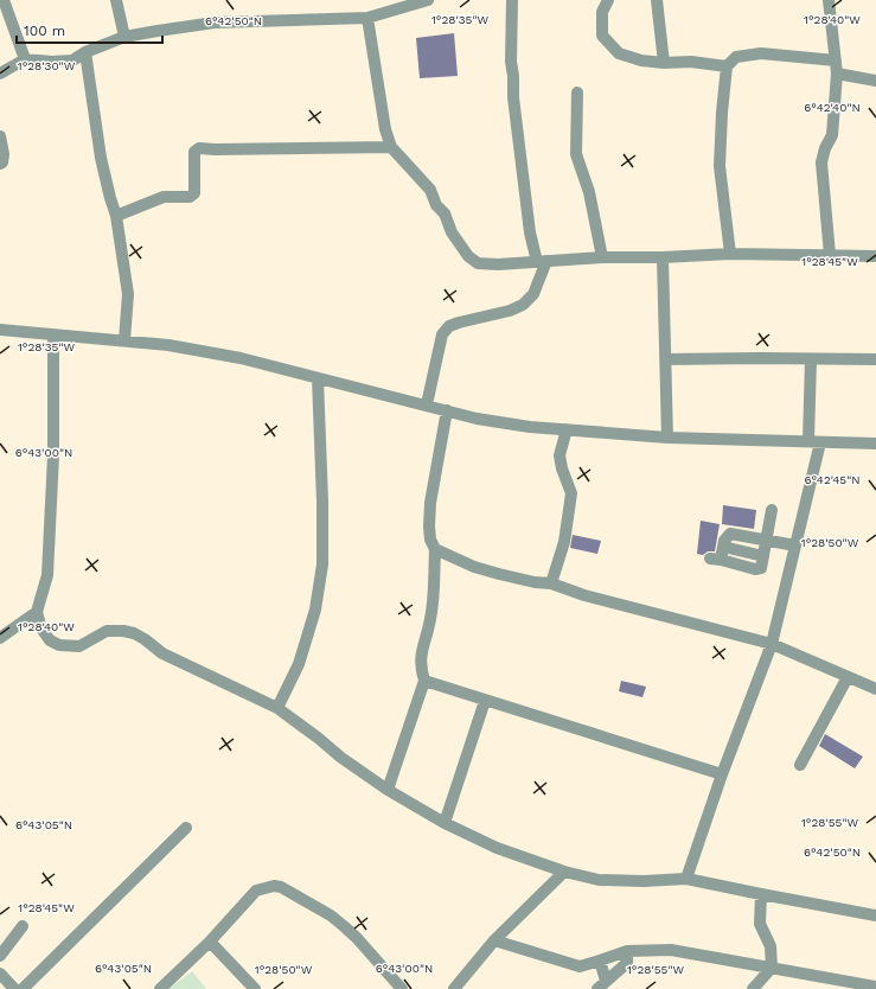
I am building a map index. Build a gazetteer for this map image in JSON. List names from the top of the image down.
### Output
{
  "scale_bar": "100 m",
  "coordinates": [
    "1°28'35\"W",
    "1°28'40\"W",
    "6°42'50\"N",
    "1°28'30\"W",
    "6°42'40\"N",
    "1°28'45\"W",
    "6°43'00\"N",
    "6°42'45\"N",
    "1°28'50\"W",
    "1°28'55\"W",
    "6°43'05\"N"
  ]
}
